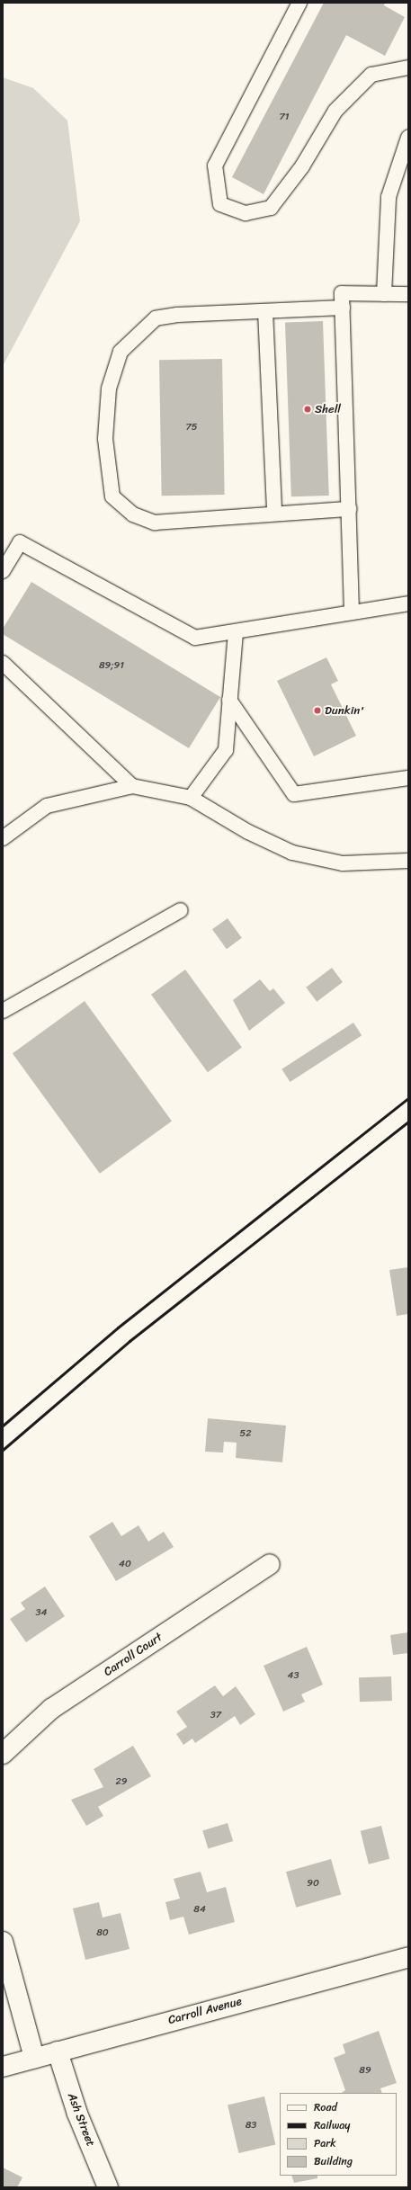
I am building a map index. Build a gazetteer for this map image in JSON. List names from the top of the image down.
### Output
{
  "streets": {
    "street": ["Carroll Court", "Carroll Avenue", "Ash Street"]
  },
  "crossings": [
    ["Carroll Avenue", "Ash Street"]
  ],
  "places": ["Shell", "Dunkin'"],
  "house_numbers": [
    "71",
    "75",
    "89;91",
    "52",
    "40",
    "34",
    "43",
    "37",
    "29",
    "90",
    "84",
    "80",
    "89",
    "83"
  ],
  "legend": [
    "Road",
    "Railway",
    "Park",
    "Building"
  ]
}
